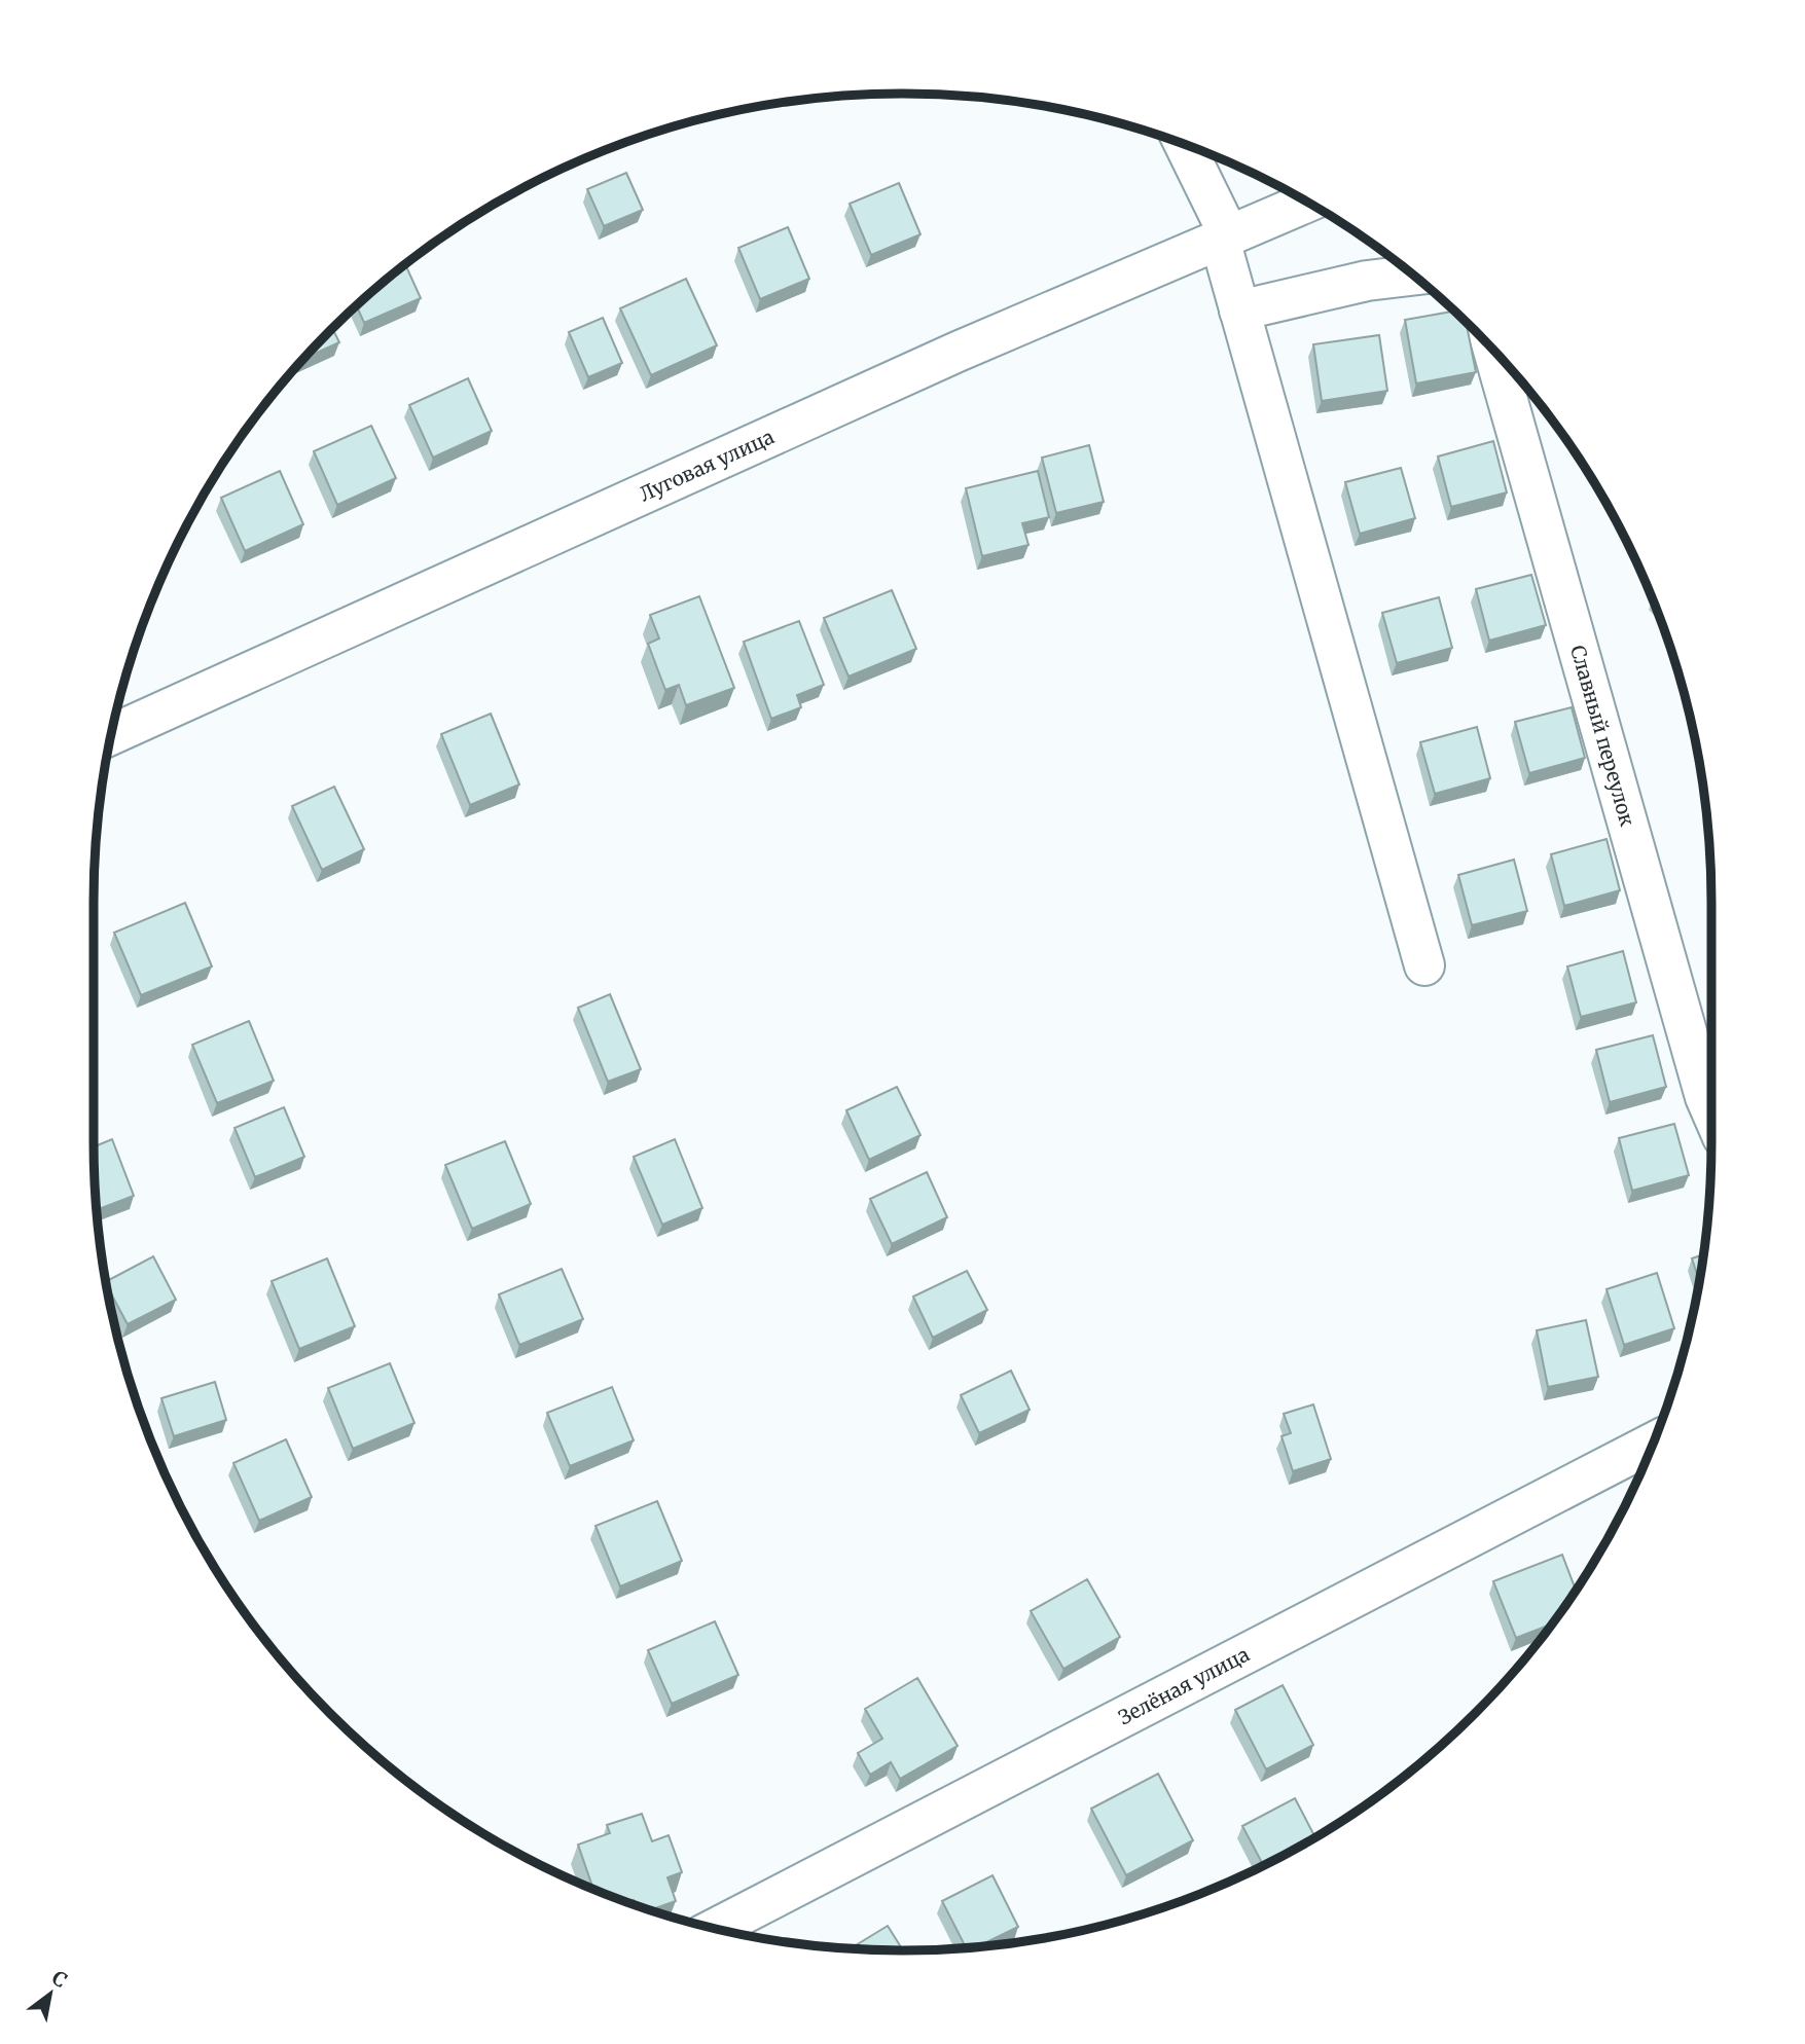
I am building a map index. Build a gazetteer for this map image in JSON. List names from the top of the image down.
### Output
{
  "streets": {
    "street": ["Луговая улица", "Славный переулок", "Зелёная улица"]
  },
  "north": "top right"
}
